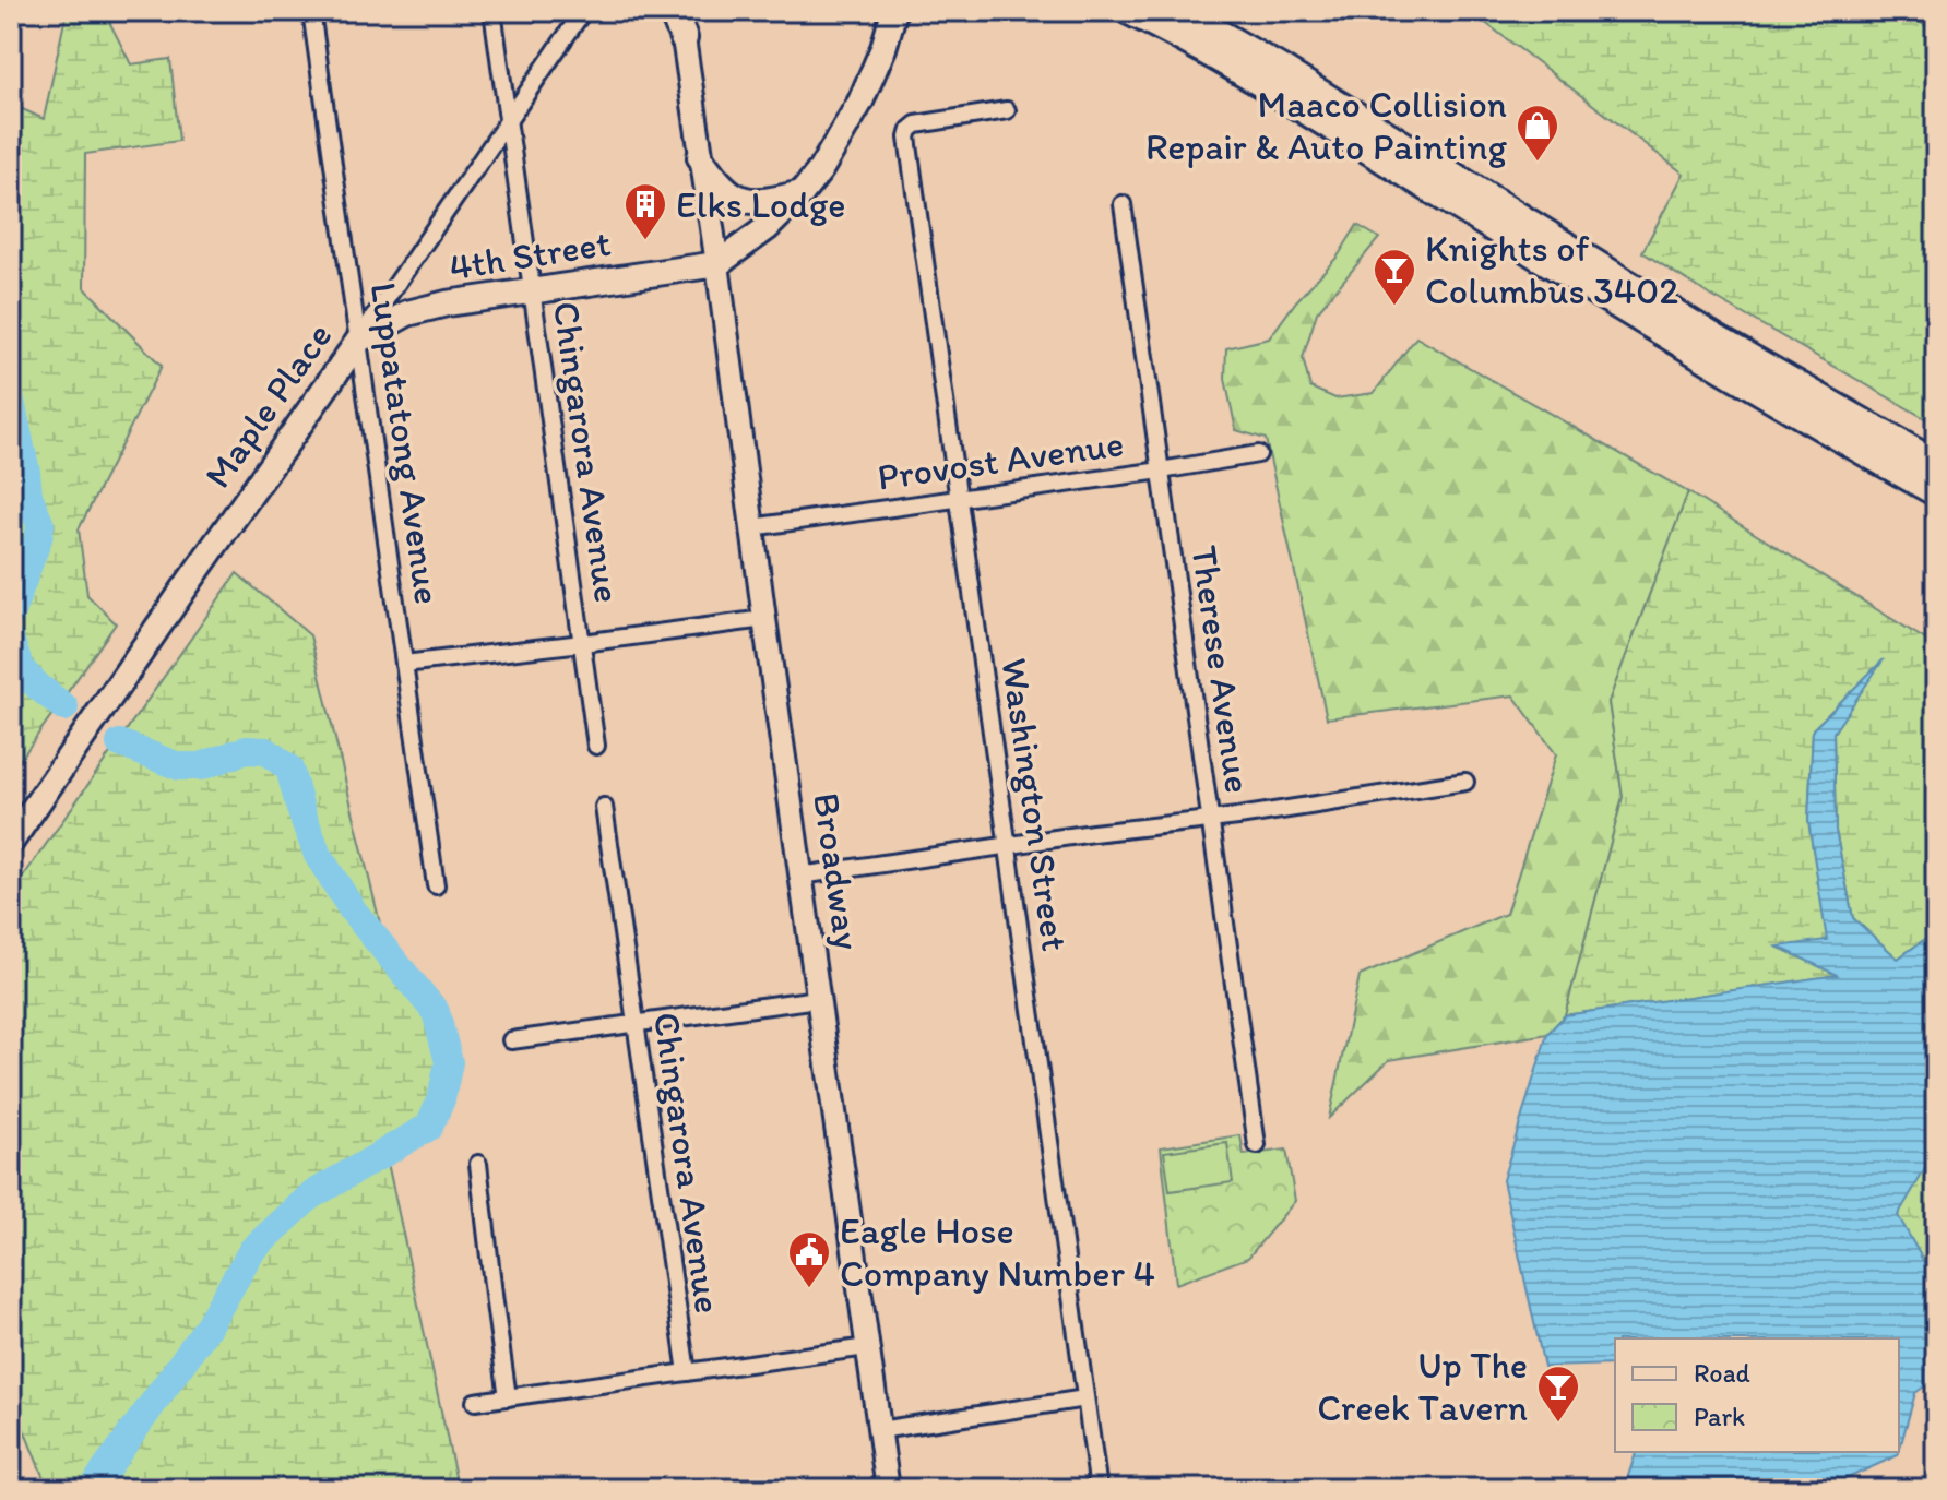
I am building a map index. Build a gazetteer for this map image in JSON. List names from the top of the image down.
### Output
{
  "streets": {
    "main road": ["4th Street", "Maple Place", "Broadway"],
    "street": [
      "Luppatatong Avenue",
      "Chingarora Avenue",
      "Provost Avenue",
      "Therese Avenue",
      "Washington Street"
    ]
  },
  "crossings": [
    ["4th Street", "Maple Place"],
    ["4th Street", "Luppatatong Avenue"],
    ["4th Street", "Chingarora Avenue"],
    ["4th Street", "Broadway"],
    ["Maple Place", "Luppatatong Avenue"],
    ["Maple Place", "Chingarora Avenue"],
    ["Provost Avenue", "Therese Avenue"],
    ["Provost Avenue", "Washington Street"],
    ["Provost Avenue", "Broadway"]
  ],
  "places": {
    "shop": ["Maaco Collision Repair & Auto Painting"],
    "building": ["Elks Lodge"],
    "bar": ["Knights of Columbus 3402", "Up The Creek Tavern"],
    "public building": ["Eagle Hose Company Number 4"]
  },
  "legend": ["Road", "Park"]
}
